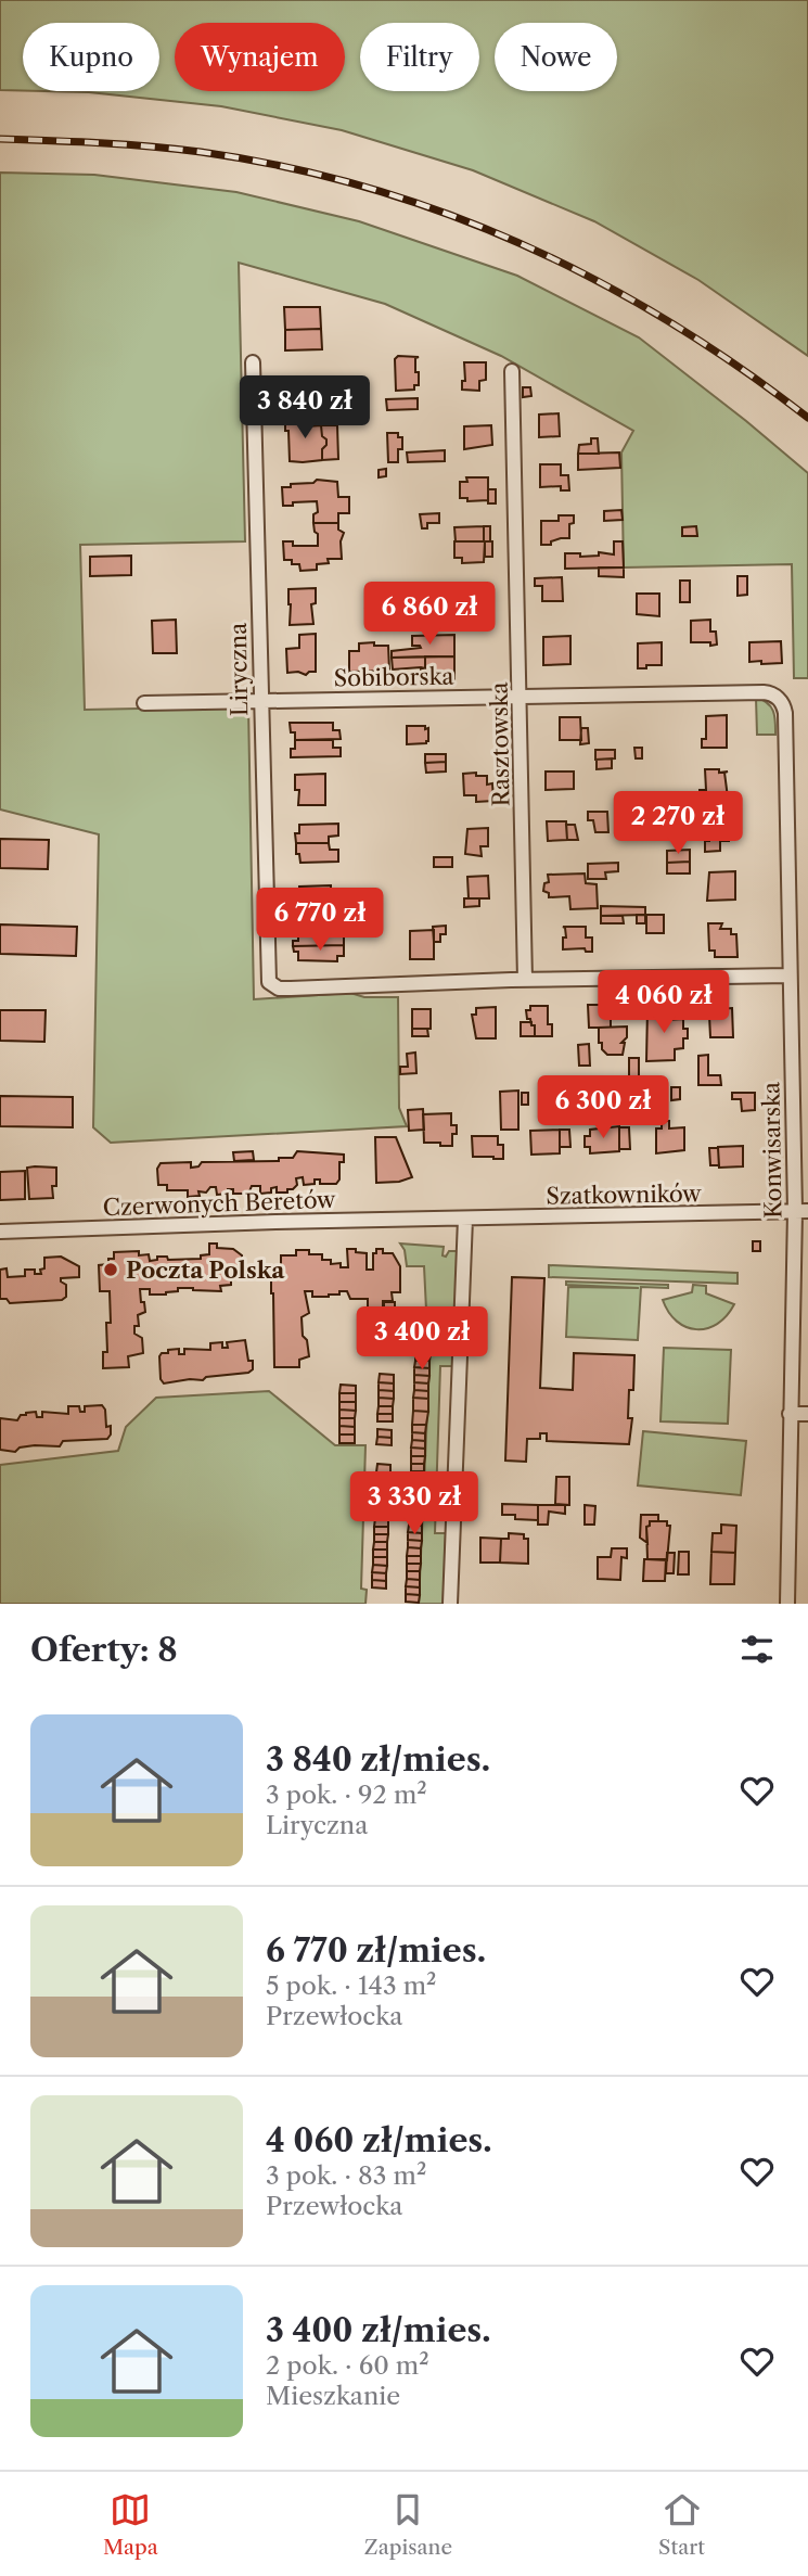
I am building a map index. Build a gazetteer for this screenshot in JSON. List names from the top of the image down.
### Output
{
  "streets": {
    "street": [
      "Liryczna",
      "Sobiborska",
      "Rasztowska",
      "Konwisarska",
      "Szatkowników",
      "Czerwonych Beretów"
    ]
  },
  "crossings": [
    ["Liryczna", "Sobiborska"],
    ["Liryczna", "Rasztowska"],
    ["Sobiborska", "Rasztowska"],
    ["Sobiborska", "Konwisarska"],
    ["Konwisarska", "Szatkowników"],
    ["Szatkowników", "Czerwonych Beretów"]
  ],
  "places": ["Poczta Polska"],
  "page": {
    "chip": [
      "Kupno",
      "Wynajem",
      "Filtry",
      "Nowe"
    ],
    "price": [
      "3 840 zł",
      "6 860 zł",
      "2 270 zł",
      "6 770 zł",
      "4 060 zł",
      "6 300 zł",
      "3 400 zł",
      "3 330 zł"
    ],
    "heading": "Oferty: 8",
    "list": [
      {
        "name": "3 840 zł/mies.",
        "note": "3 pok. · 92 m² · Liryczna"
      },
      {
        "name": "6 770 zł/mies.",
        "note": "5 pok. · 143 m² · Przewłocka"
      },
      {
        "name": "4 060 zł/mies.",
        "note": "3 pok. · 83 m² · Przewłocka"
      },
      {
        "name": "3 400 zł/mies.",
        "note": "2 pok. · 60 m² · Mieszkanie"
      }
    ],
    "tabs": ["Mapa", "Zapisane", "Start"]
  }
}
